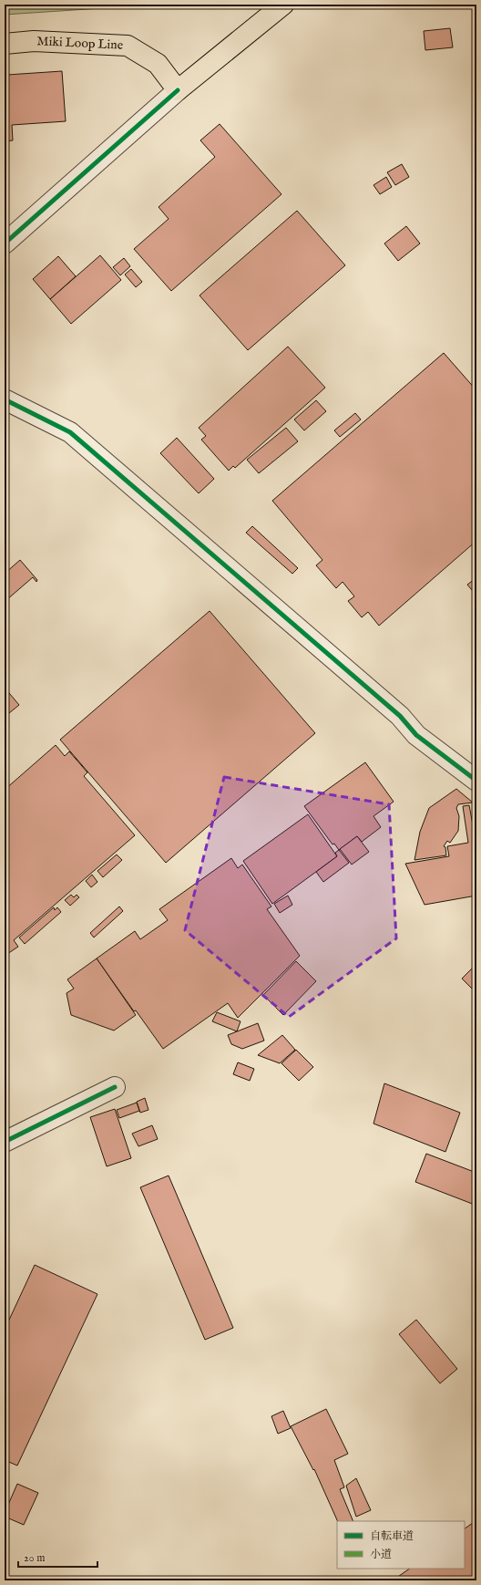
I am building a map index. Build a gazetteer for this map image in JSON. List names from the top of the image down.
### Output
{
  "streets": {
    "main road": ["Miki Loop Line"]
  },
  "legend": ["自転車道", "小道"],
  "scale_bar": "20 m"
}
